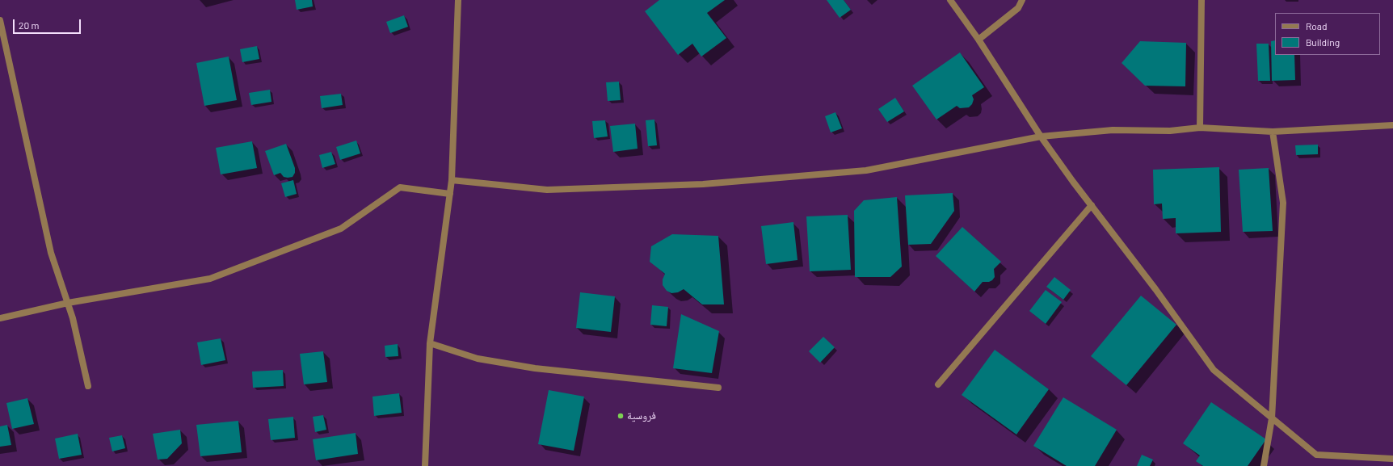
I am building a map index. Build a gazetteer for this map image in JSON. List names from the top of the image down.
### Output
{
  "places": ["فروسية"],
  "legend": ["Road", "Building"],
  "scale_bar": "20 m"
}
